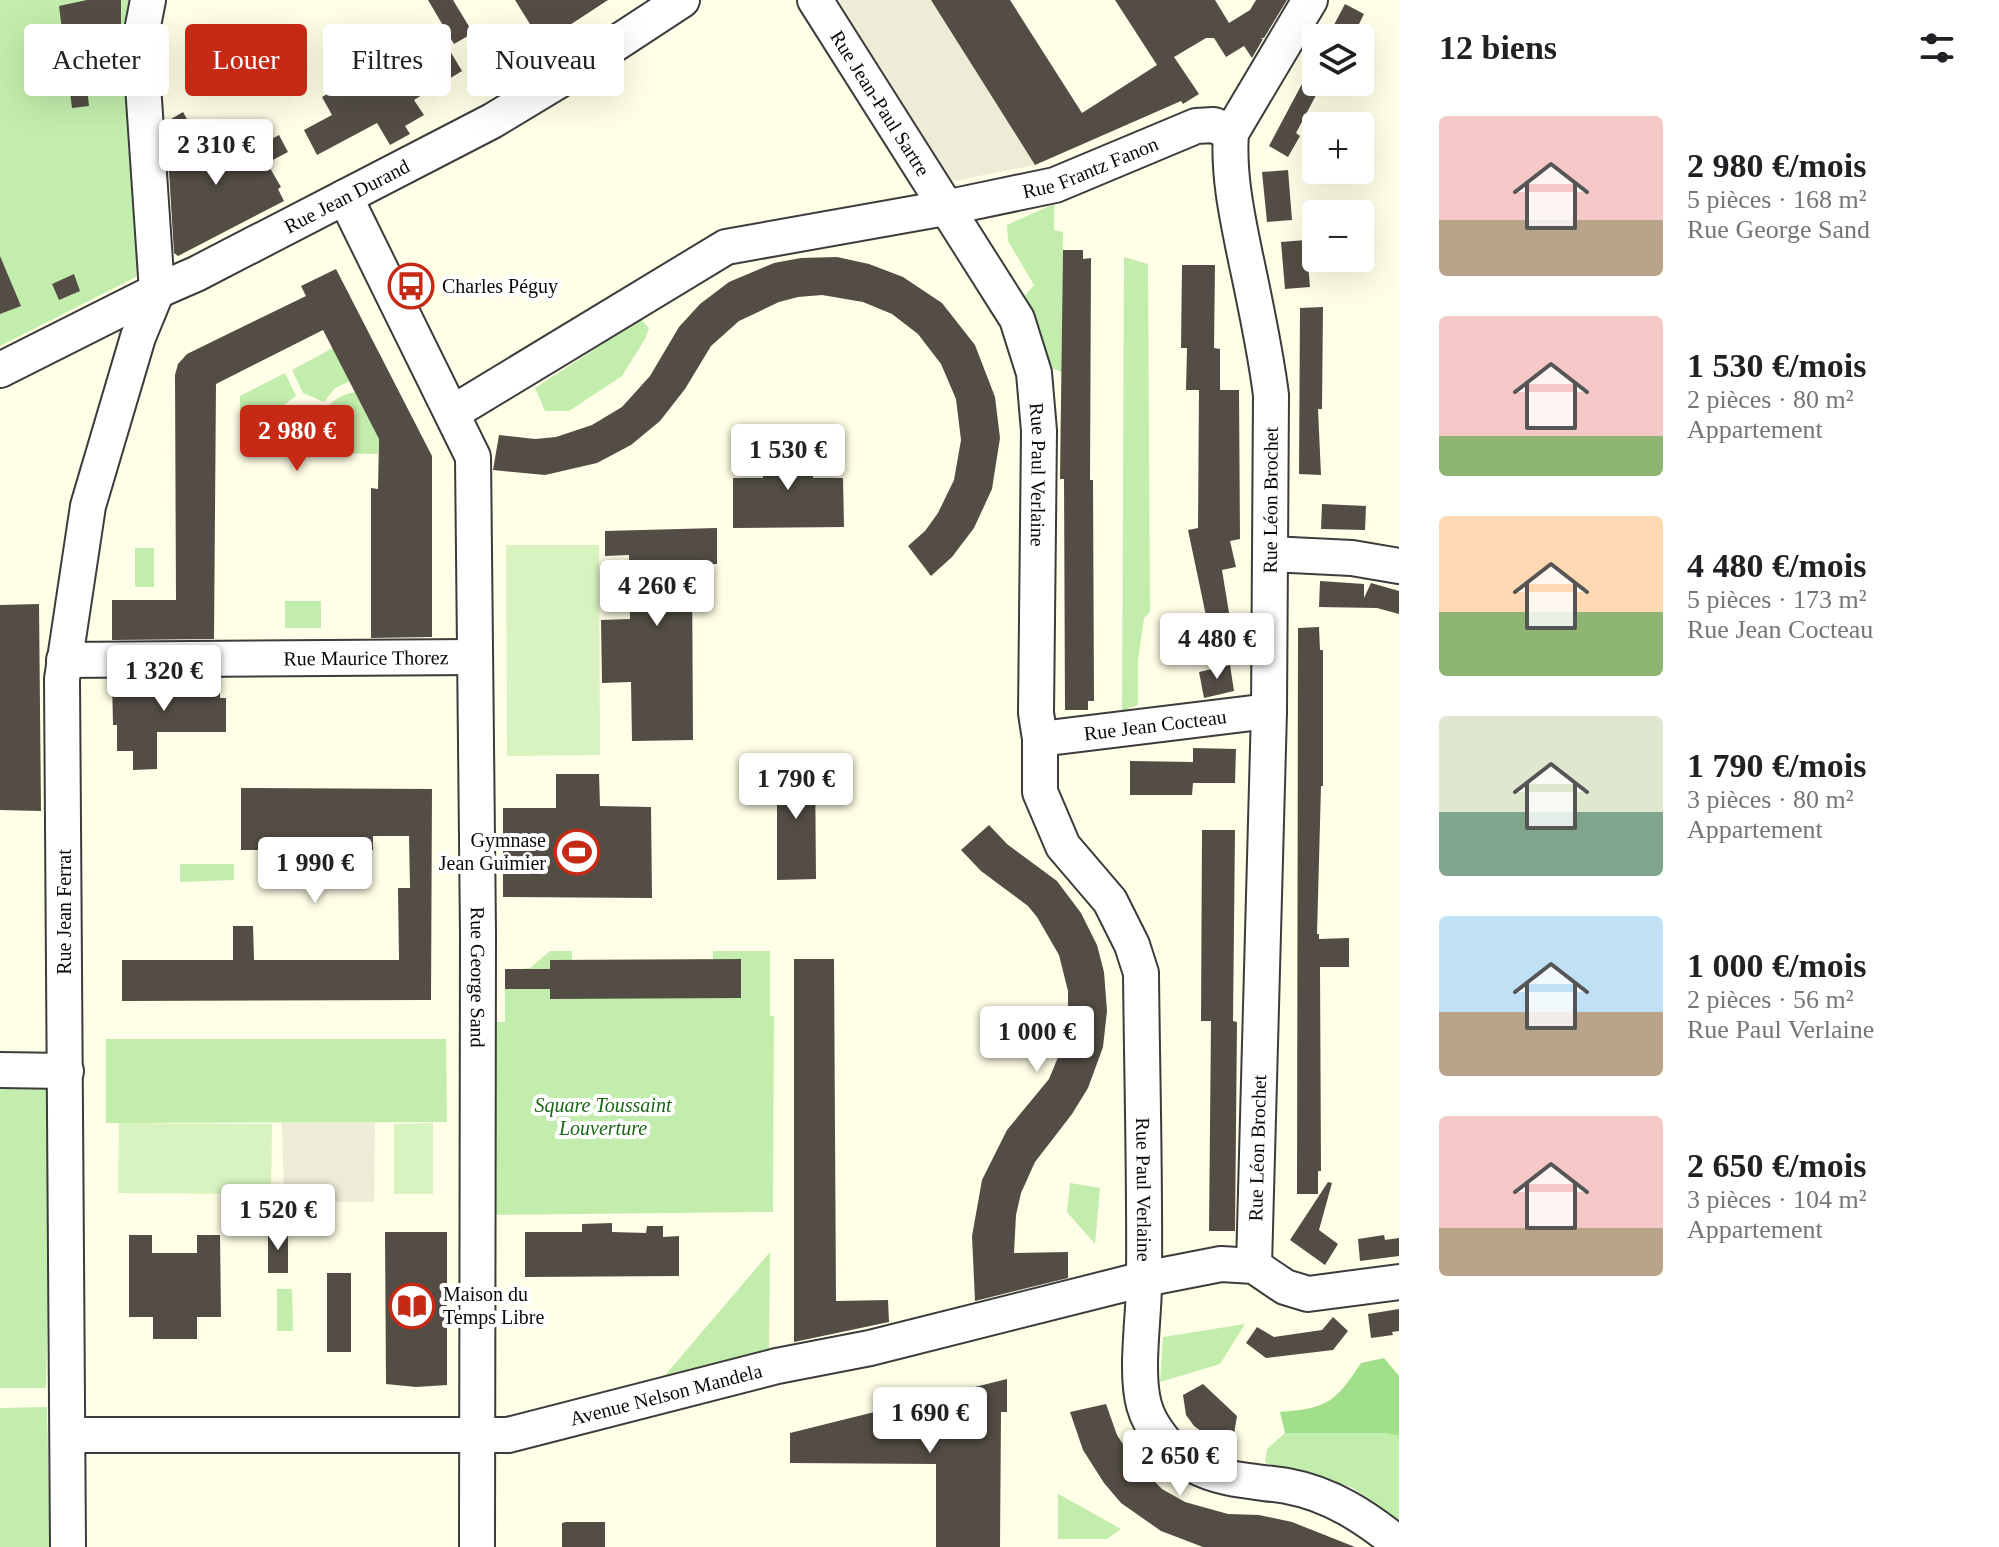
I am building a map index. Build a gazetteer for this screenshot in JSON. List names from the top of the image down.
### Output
{
  "streets": {
    "street": [
      "Rue Jean-Paul Sartre",
      "Rue Frantz Fanon",
      "Rue Jean Durand",
      "Rue Paul Verlaine",
      "Rue Léon Brochet",
      "Rue Maurice Thorez",
      "Rue Jean Cocteau",
      "Rue Jean Ferrat",
      "Rue George Sand",
      "Avenue Nelson Mandela"
    ]
  },
  "crossings": [
    ["Rue Jean-Paul Sartre", "Rue Frantz Fanon"],
    ["Rue Jean-Paul Sartre", "Rue Paul Verlaine"],
    ["Rue Frantz Fanon", "Rue Paul Verlaine"],
    ["Rue Frantz Fanon", "Rue Léon Brochet"],
    ["Rue Jean Durand", "Rue Jean Ferrat"],
    ["Rue Jean Durand", "Rue George Sand"],
    ["Rue Paul Verlaine", "Rue Jean Cocteau"],
    ["Rue Paul Verlaine", "Avenue Nelson Mandela"],
    ["Rue Léon Brochet", "Rue Jean Cocteau"],
    ["Rue Léon Brochet", "Avenue Nelson Mandela"],
    ["Rue Maurice Thorez", "Rue Jean Ferrat"],
    ["Rue Maurice Thorez", "Rue George Sand"],
    ["Rue Jean Ferrat", "Avenue Nelson Mandela"],
    ["Rue George Sand", "Avenue Nelson Mandela"]
  ],
  "parks": ["Square Toussaint Louverture"],
  "places": {
    "bus stop": ["Charles Péguy"],
    "sports": ["Gymnase Jean Guimier"],
    "library": ["Maison du Temps Libre"]
  },
  "page": {
    "heading": "12 biens",
    "map_buttons": ["+", "−"],
    "chip": [
      "Acheter",
      "Louer",
      "Filtres",
      "Nouveau"
    ],
    "list": [
      {
        "name": "2 980 €/mois",
        "note": "5 pièces · 168 m² · Rue George Sand"
      },
      {
        "name": "1 530 €/mois",
        "note": "2 pièces · 80 m² · Appartement"
      },
      {
        "name": "4 480 €/mois",
        "note": "5 pièces · 173 m² · Rue Jean Cocteau"
      },
      {
        "name": "1 790 €/mois",
        "note": "3 pièces · 80 m² · Appartement"
      },
      {
        "name": "1 000 €/mois",
        "note": "2 pièces · 56 m² · Rue Paul Verlaine"
      },
      {
        "name": "2 650 €/mois",
        "note": "3 pièces · 104 m² · Appartement"
      }
    ],
    "price": [
      "2 310 €",
      "2 980 €",
      "1 530 €",
      "4 260 €",
      "4 480 €",
      "1 320 €",
      "1 790 €",
      "1 990 €",
      "1 000 €",
      "1 520 €",
      "1 690 €",
      "2 650 €"
    ]
  }
}
